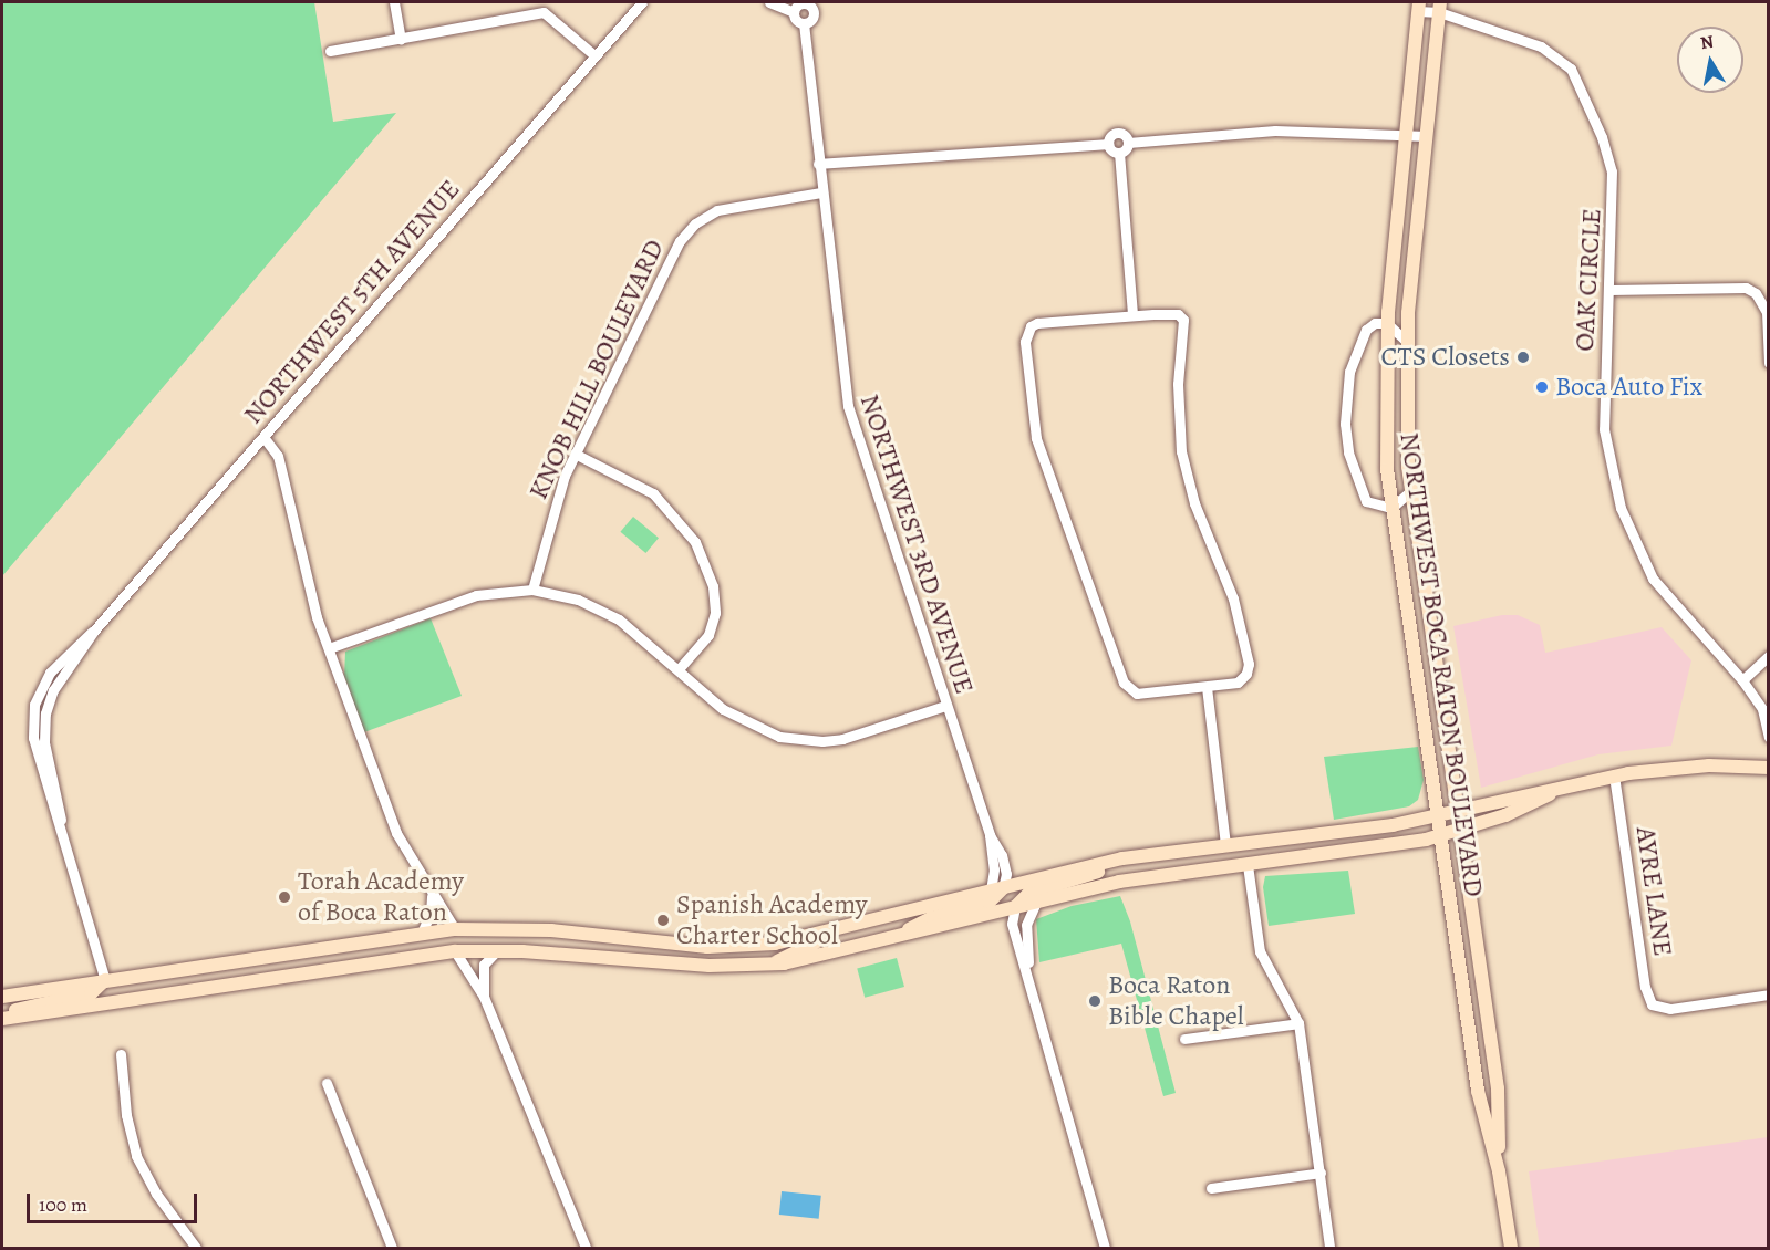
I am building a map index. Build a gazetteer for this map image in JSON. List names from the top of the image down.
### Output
{
  "streets": {
    "main road": ["NORTHWEST BOCA RATON BOULEVARD"],
    "street": [
      "OAK CIRCLE",
      "NORTHWEST 5TH AVENUE",
      "KNOB HILL BOULEVARD",
      "NORTHWEST 3RD AVENUE",
      "AYRE LANE"
    ]
  },
  "crossings": [
    ["OAK CIRCLE", "NORTHWEST BOCA RATON BOULEVARD"],
    ["KNOB HILL BOULEVARD", "NORTHWEST 3RD AVENUE"]
  ],
  "places": [
    "CTS Closets",
    "Boca Auto Fix",
    "Torah Academy of Boca Raton",
    "Spanish Academy Charter School",
    "Boca Raton Bible Chapel"
  ],
  "scale_bar": "100 m",
  "north": "top"
}
